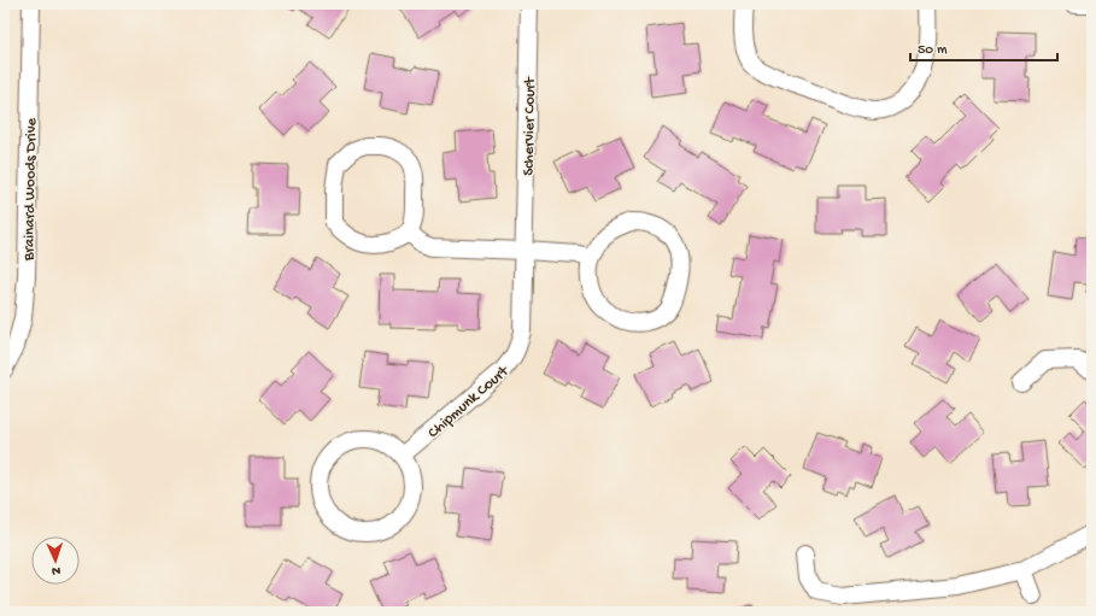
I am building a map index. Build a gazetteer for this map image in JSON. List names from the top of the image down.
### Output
{
  "streets": {
    "street": ["Schervier Court", "Brainard Woods Drive", "Chipmunk Court"]
  },
  "crossings": [
    ["Schervier Court", "Chipmunk Court"]
  ],
  "scale_bar": "50 m",
  "north": "bottom"
}
